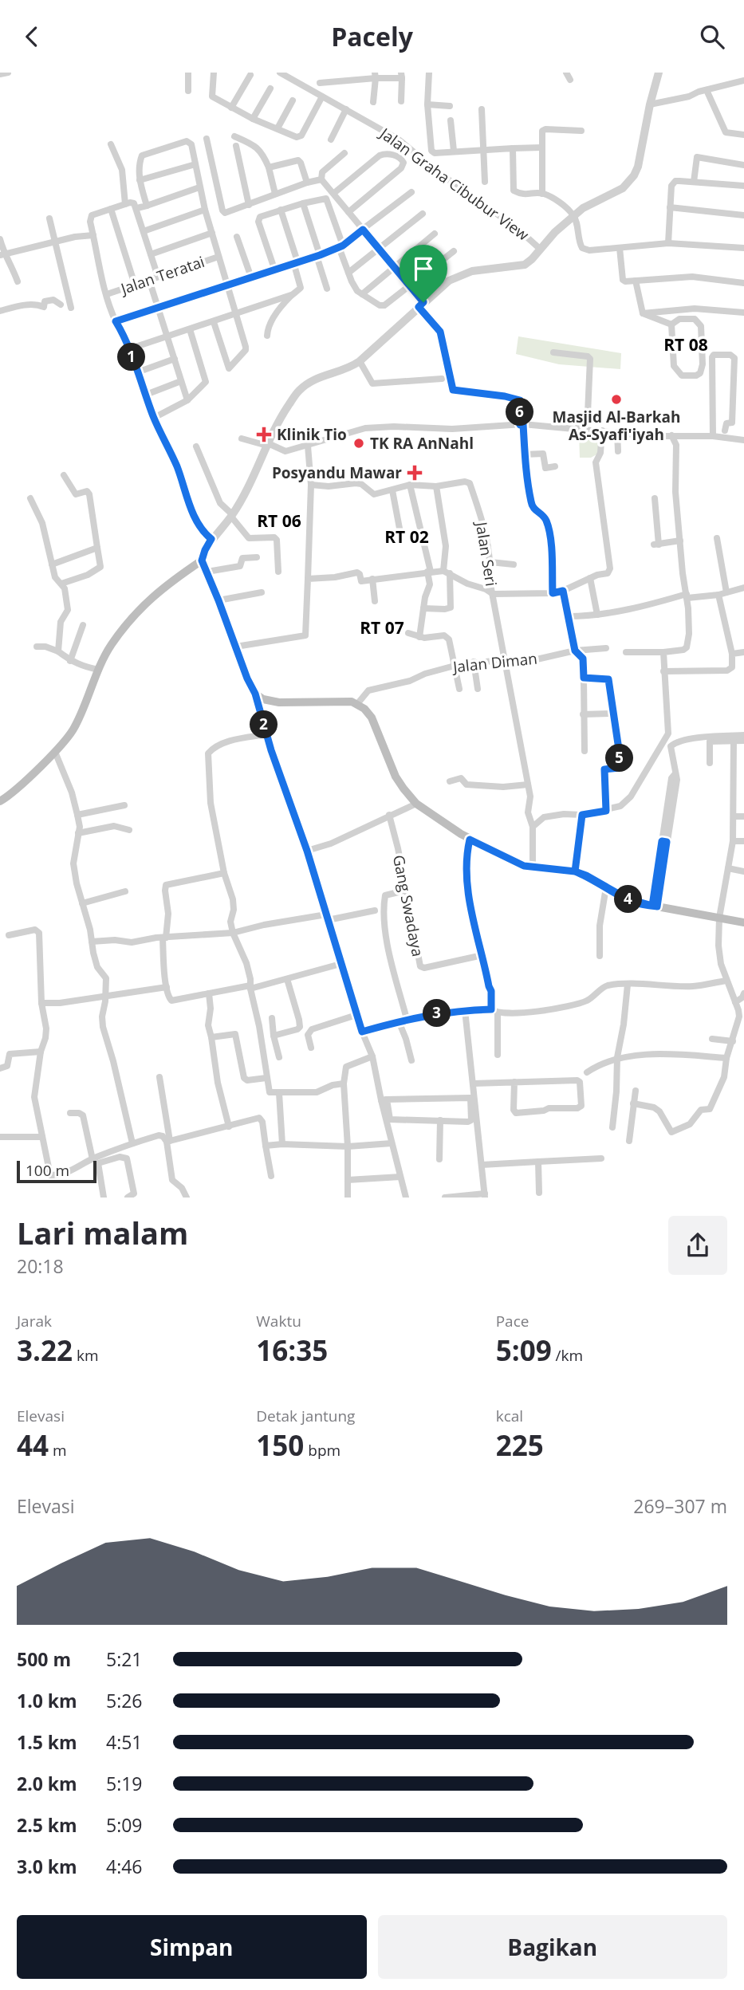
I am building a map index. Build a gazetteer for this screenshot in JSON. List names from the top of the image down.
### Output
{
  "streets": {
    "street": [
      "Jalan Graha Cibubur View",
      "Jalan Teratai",
      "Jalan Seri",
      "Jalan Diman",
      "Gang Swadaya"
    ]
  },
  "crossings": [
    ["Jalan Seri", "Jalan Diman"]
  ],
  "districts": [
    "RT 08",
    "RT 06",
    "RT 02",
    "RT 07"
  ],
  "places": {
    "other": ["Masjid Al-Barkah As-Syafi'iyah", "TK RA AnNahl"],
    "health": ["Klinik Tio", "Posyandu Mawar"]
  },
  "scale_bar": "100 m",
  "page": {
    "header": "Pacely",
    "pins": [
      "1",
      "6",
      "2",
      "5",
      "4",
      "3"
    ],
    "scale": "100 m",
    "heading": ["Lari malam", "20:18"],
    "stats": [
      ["Jarak", "3.22 km"],
      ["Waktu", "16:35"],
      ["Pace", "5:09 /km"],
      ["Elevasi", "44 m"],
      ["Detak jantung", "150 bpm"],
      ["kcal", "225"]
    ],
    "chart": ["Elevasi", "269–307 m"],
    "list": [
      {
        "name": "500 m",
        "note": "5:21"
      },
      {
        "name": "1.0 km",
        "note": "5:26"
      },
      {
        "name": "1.5 km",
        "note": "4:51"
      },
      {
        "name": "2.0 km",
        "note": "5:19"
      },
      {
        "name": "2.5 km",
        "note": "5:09"
      },
      {
        "name": "3.0 km",
        "note": "4:46"
      }
    ],
    "buttons": ["Simpan", "Bagikan"]
  }
}
